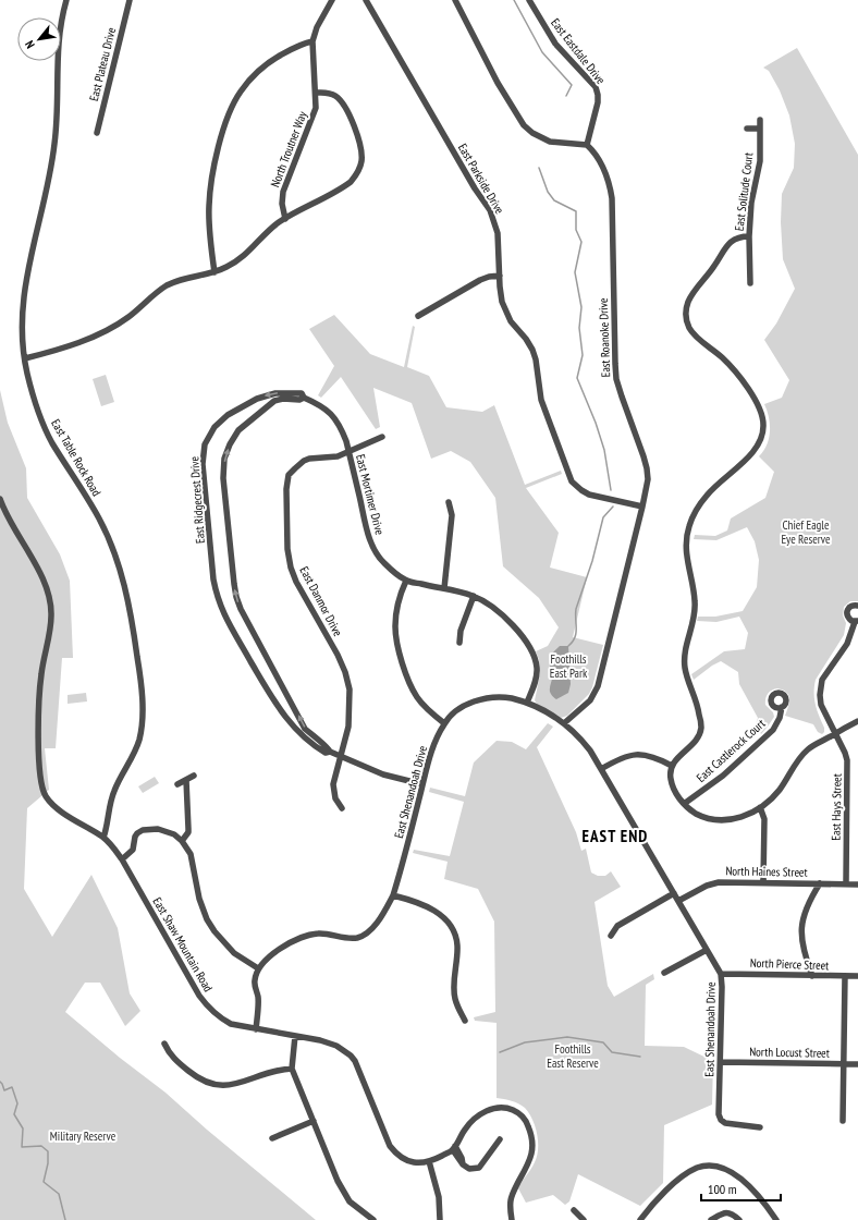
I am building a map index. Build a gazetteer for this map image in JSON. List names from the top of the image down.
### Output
{
  "streets": {
    "street": [
      "East Eastdale Drive",
      "East Plateau Drive",
      "North Troutner Way",
      "East Parkside Drive",
      "East Solitude Court",
      "East Roanoke Drive",
      "East Table Rock Road",
      "East Mortimer Drive",
      "East Ridgecrest Drive",
      "East Danmor Drive",
      "East Castlerock Court",
      "East Shenandoah Drive",
      "East Hays Street",
      "North Haines Street",
      "East Shaw Mountain Road",
      "North Pierce Street",
      "North Locust Street"
    ]
  },
  "crossings": [
    ["East Eastdale Drive", "East Roanoke Drive"],
    ["East Parkside Drive", "East Roanoke Drive"],
    ["East Roanoke Drive", "East Shenandoah Drive"],
    ["East Table Rock Road", "East Shaw Mountain Road"],
    ["East Mortimer Drive", "East Ridgecrest Drive"],
    ["East Mortimer Drive", "East Danmor Drive"],
    ["East Mortimer Drive", "East Shenandoah Drive"],
    ["East Ridgecrest Drive", "East Danmor Drive"],
    ["East Ridgecrest Drive", "East Shenandoah Drive"],
    ["East Shenandoah Drive", "North Haines Street"],
    ["East Shenandoah Drive", "North Pierce Street"],
    ["East Shenandoah Drive", "North Locust Street"],
    ["East Hays Street", "North Haines Street"]
  ],
  "districts": ["EAST END"],
  "parks": [
    "Chief Eagle Eye Reserve",
    "Foothills East Park",
    "Foothills East Reserve",
    "Military Reserve"
  ],
  "scale_bar": "100 m",
  "north": "bottom left"
}
